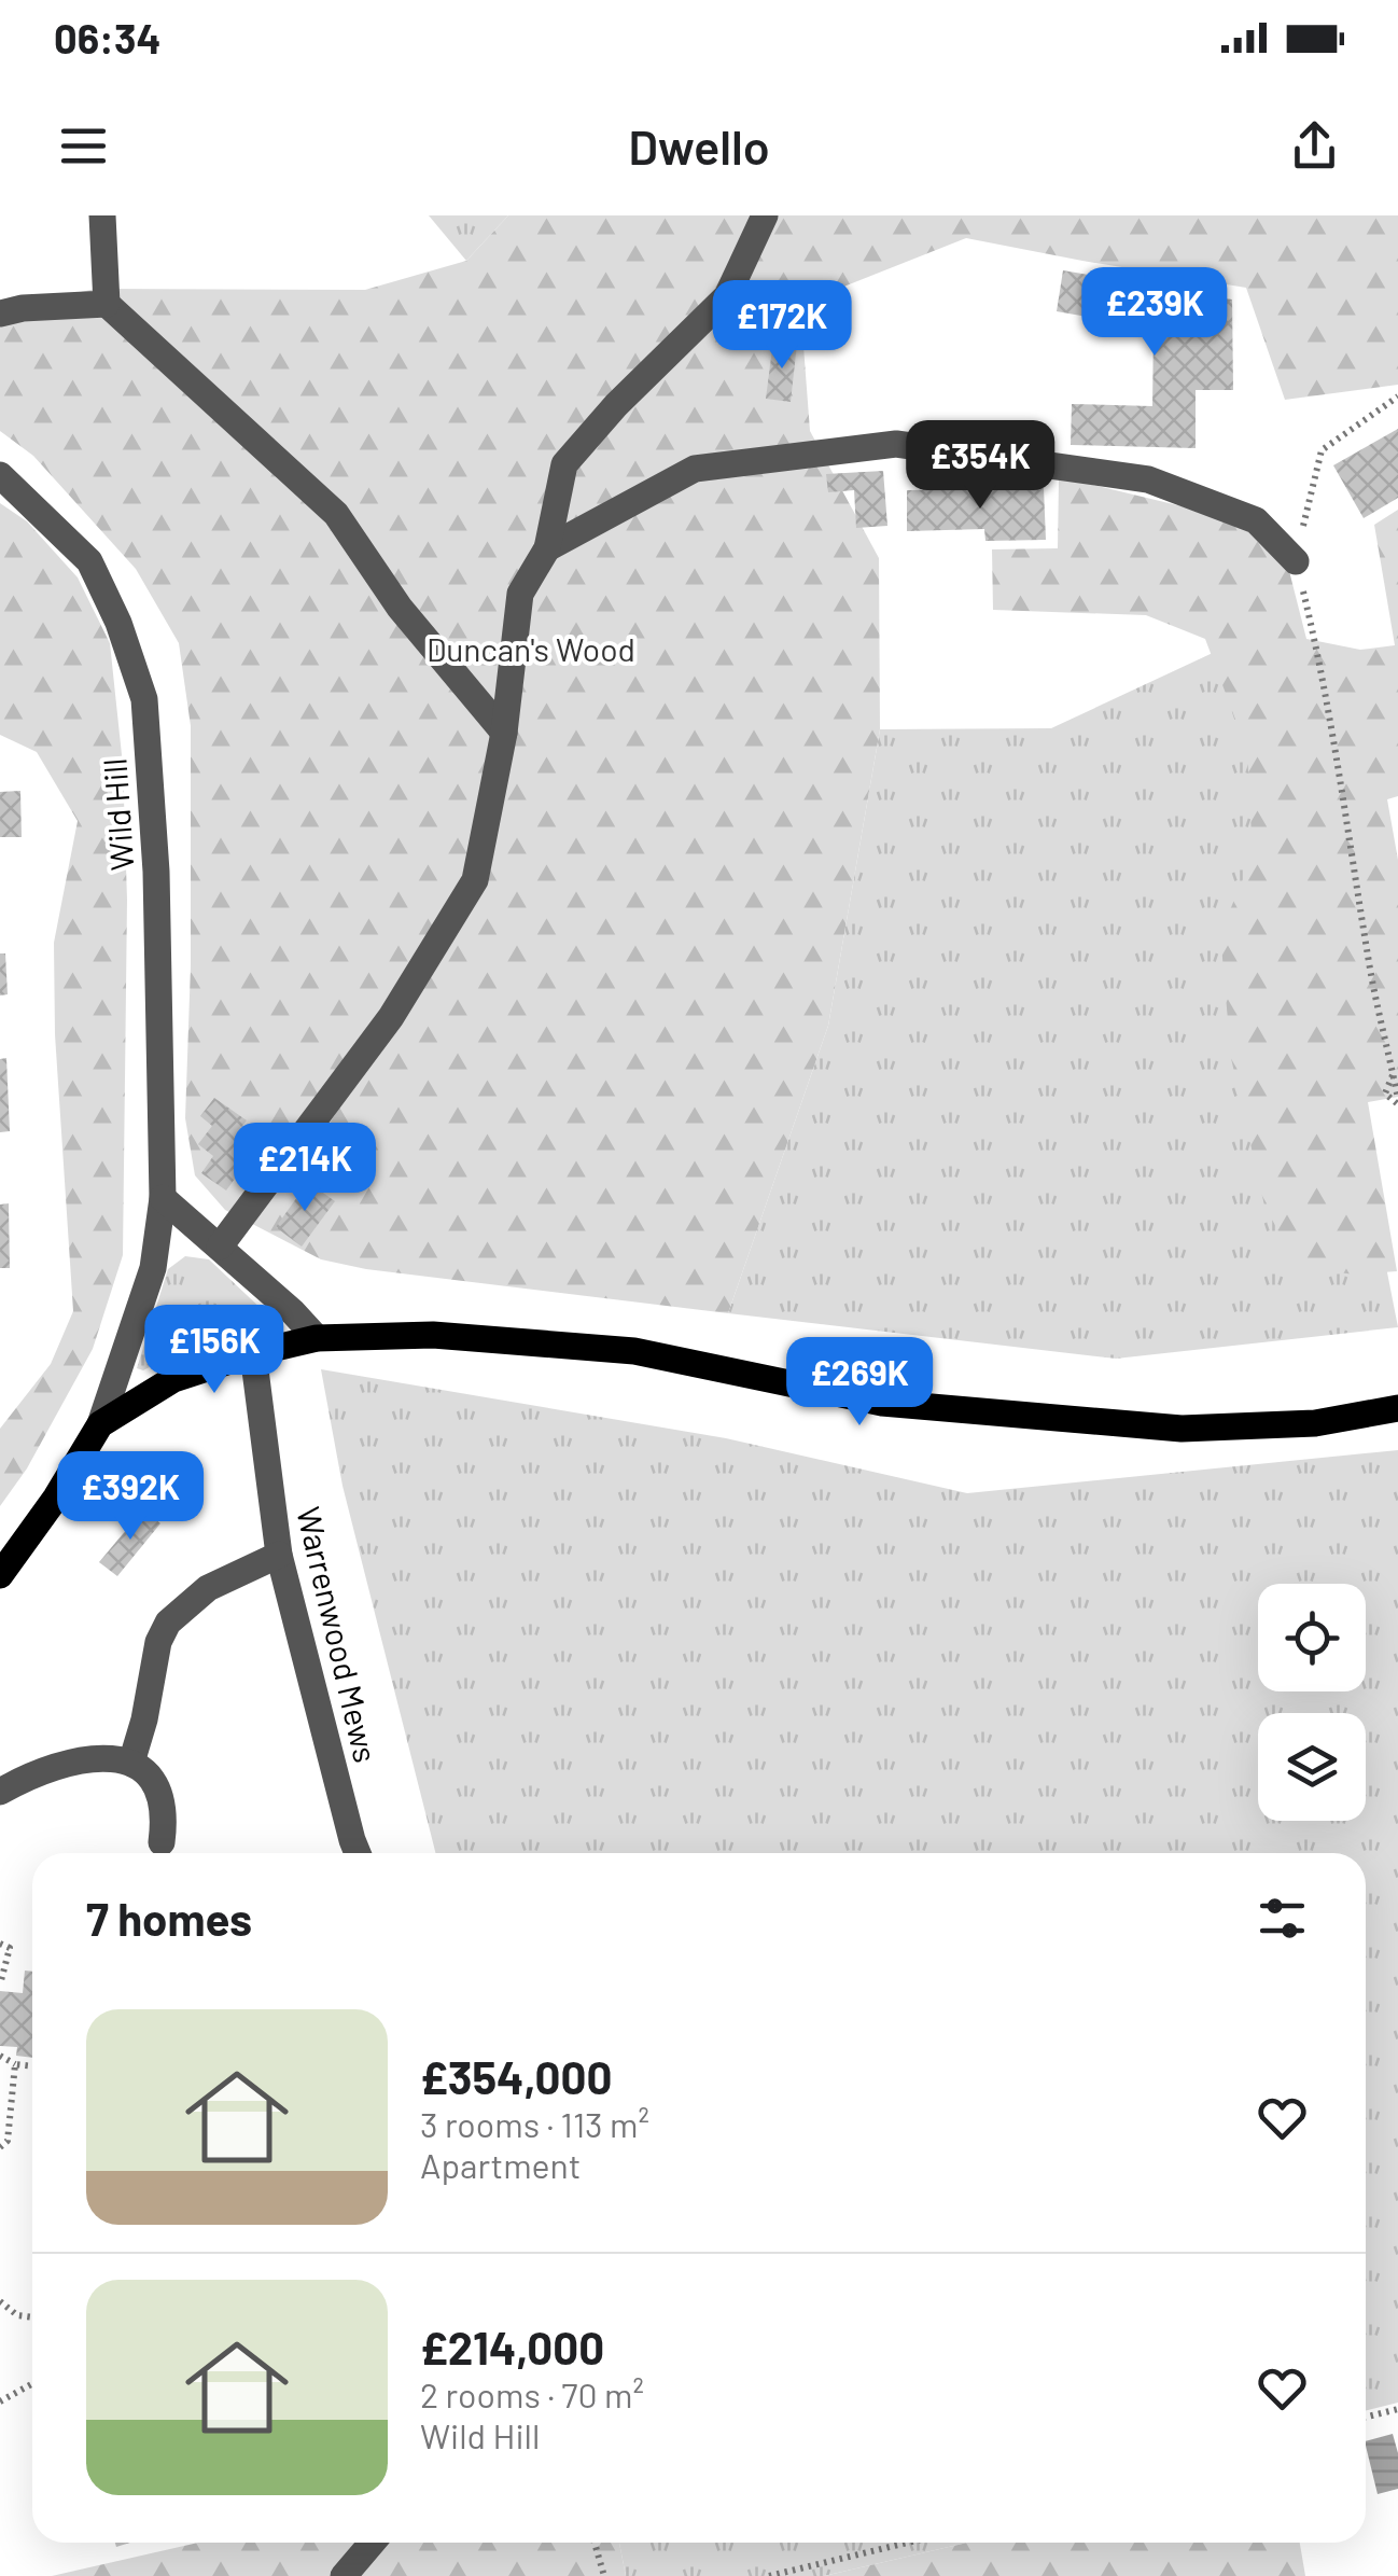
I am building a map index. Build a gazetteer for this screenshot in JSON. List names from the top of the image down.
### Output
{
  "streets": {
    "street": ["Wild Hill", "Warrenwood Mews"]
  },
  "parks": ["Duncan's Wood"],
  "page": {
    "status": "06:34",
    "header": "Dwello",
    "price": [
      "£239K",
      "£172K",
      "£354K",
      "£214K",
      "£156K",
      "£269K",
      "£392K"
    ],
    "heading": "7 homes",
    "list": [
      {
        "name": "£354,000",
        "note": "3 rooms · 113 m² · Apartment"
      },
      {
        "name": "£214,000",
        "note": "2 rooms · 70 m² · Wild Hill"
      }
    ]
  }
}
